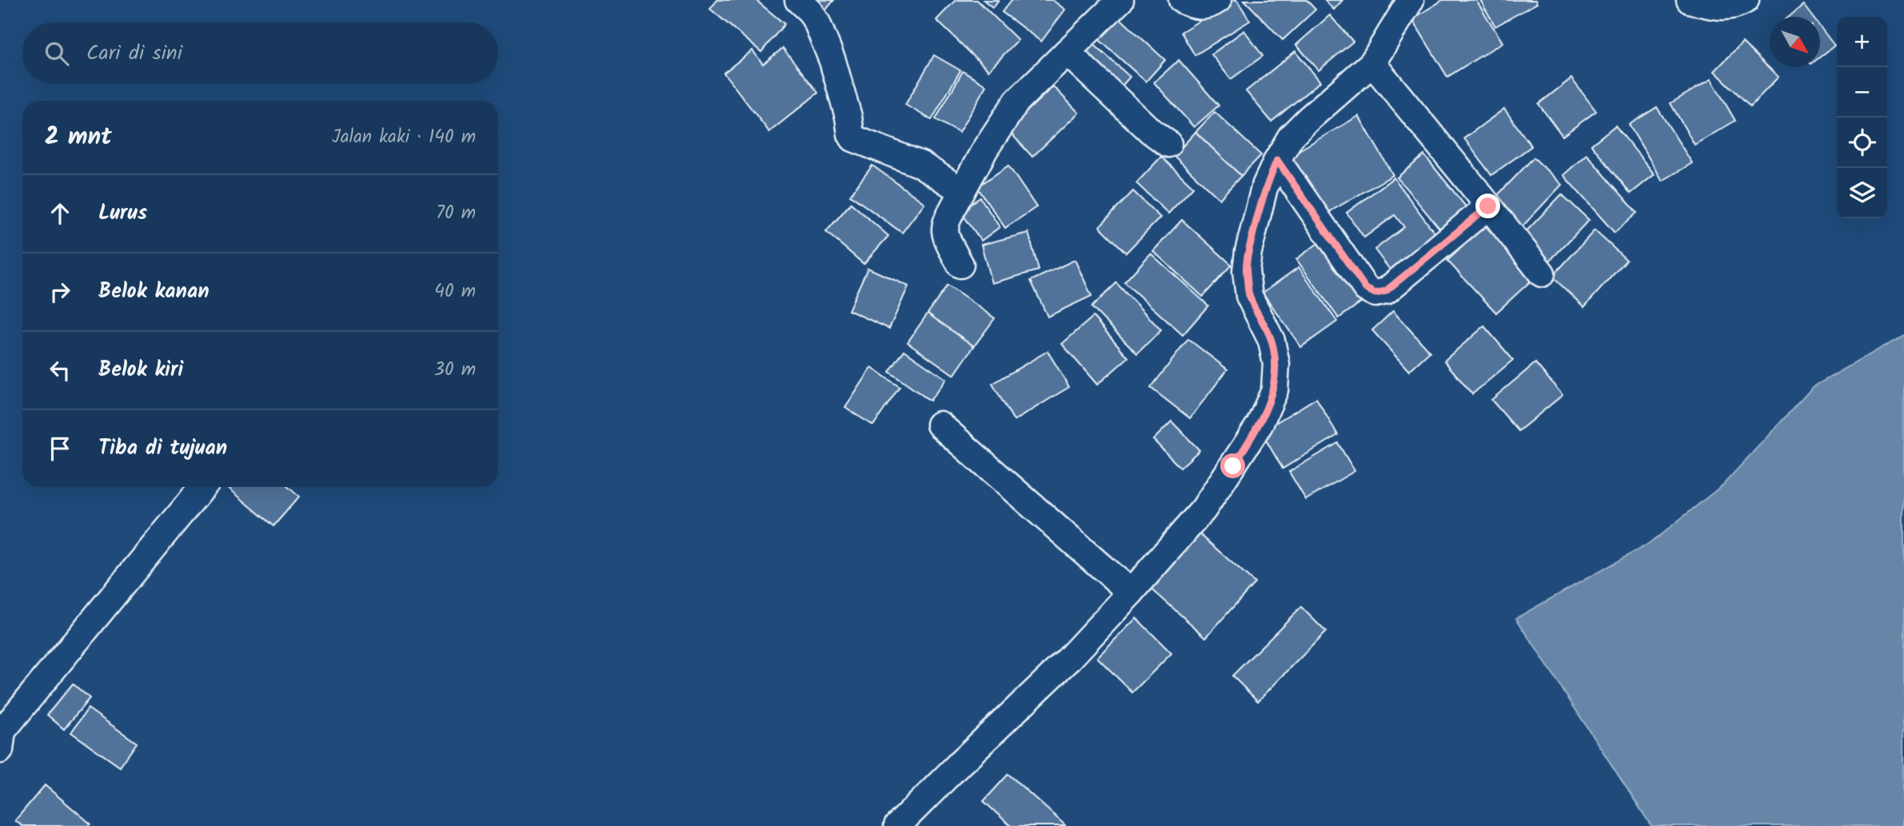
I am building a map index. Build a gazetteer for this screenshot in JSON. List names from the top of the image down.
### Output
{
  "north": "bottom right",
  "page": {
    "map_buttons": ["+", "−"],
    "search": "Cari di sini",
    "heading": ["2 mnt", "Jalan kaki · 140 m"],
    "list": [
      ["Lurus", "70 m"],
      ["Belok kanan", "40 m"],
      ["Belok kiri", "30 m"],
      "Tiba di tujuan"
    ]
  }
}
